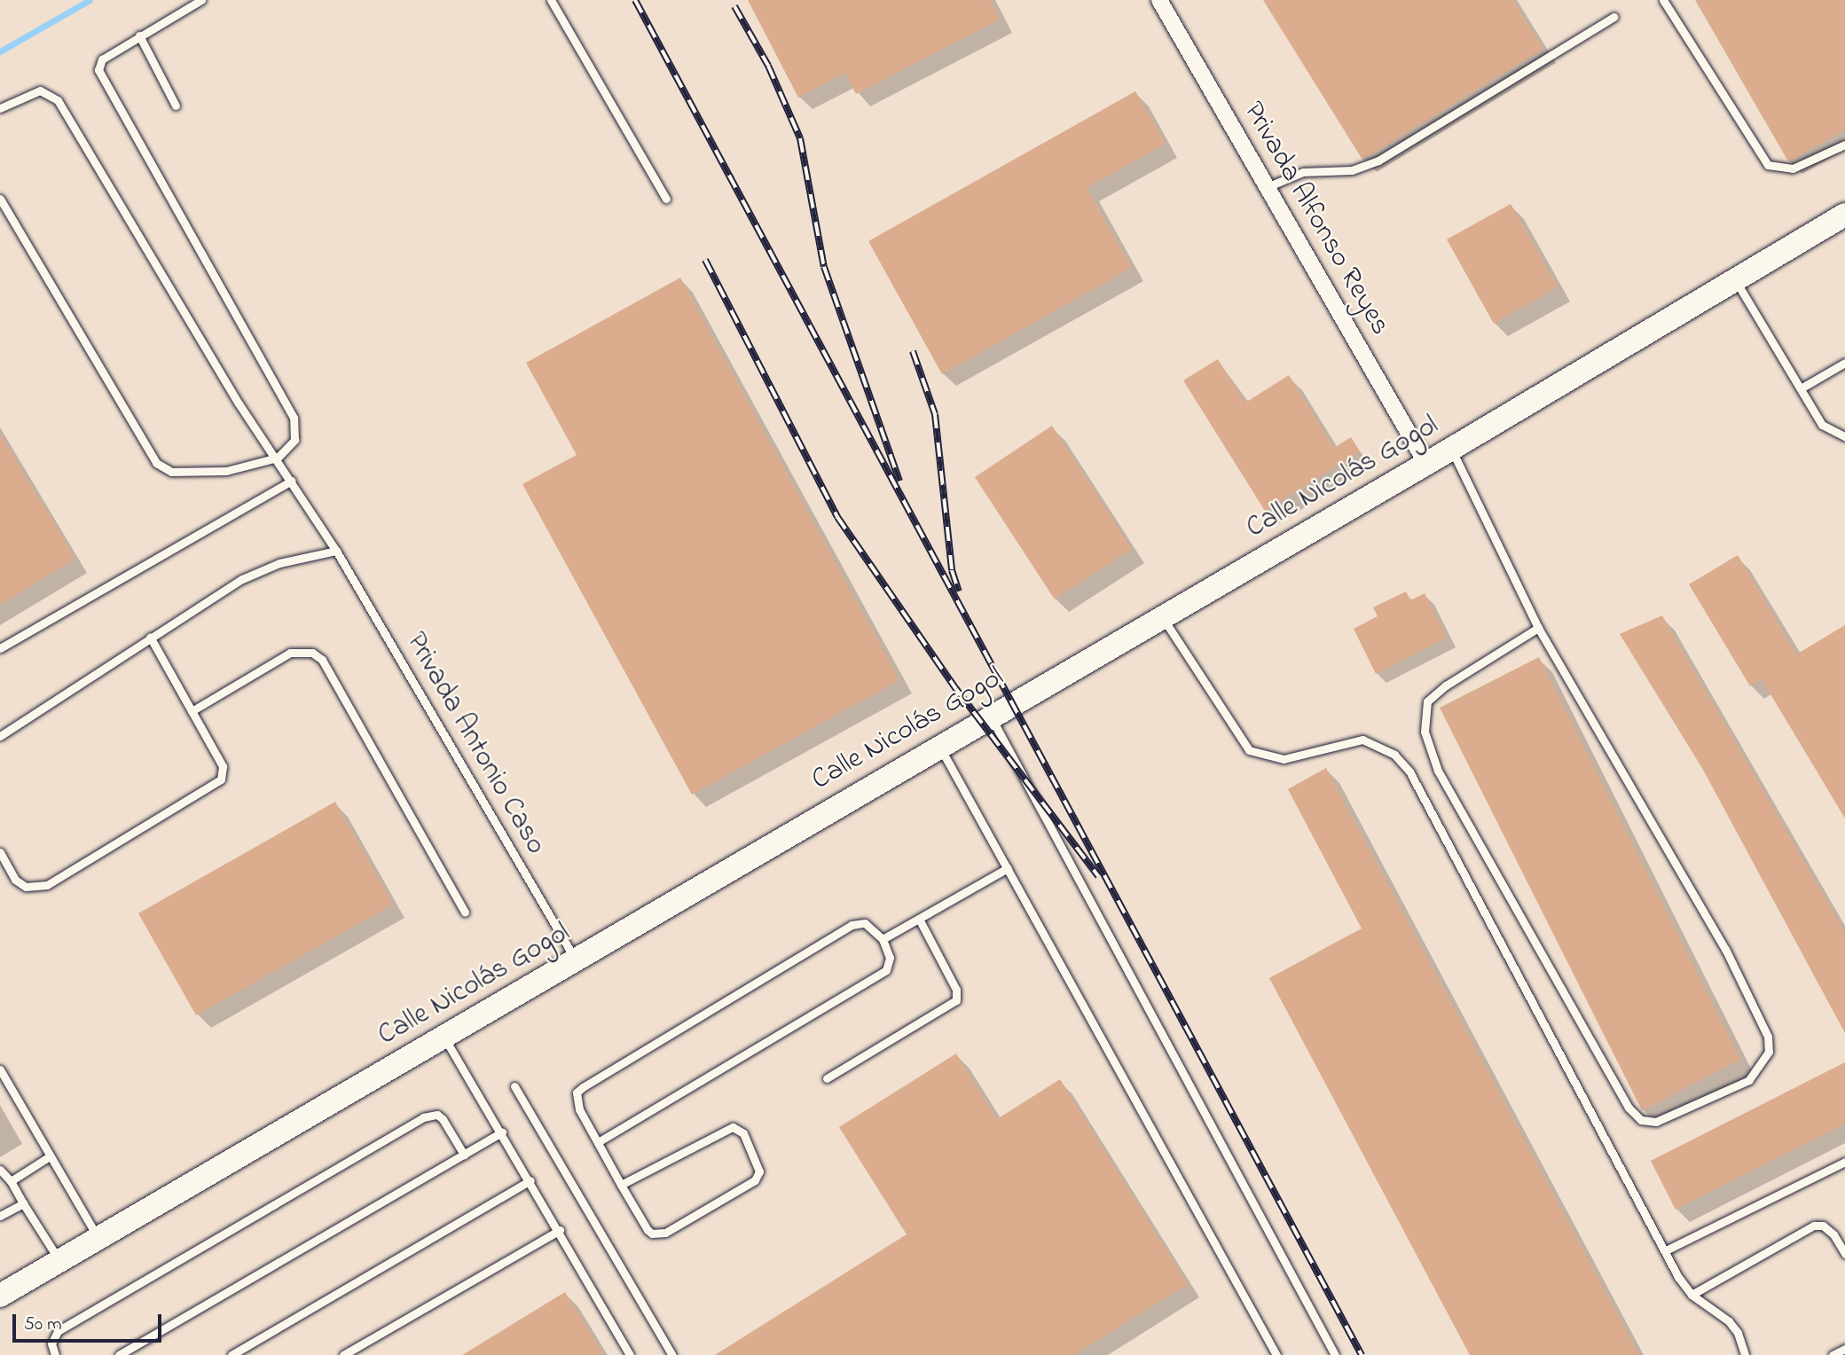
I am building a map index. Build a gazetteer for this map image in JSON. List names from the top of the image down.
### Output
{
  "streets": {
    "street": ["Privada Alfonso Reyes", "Calle Nicolás Gogol"],
    "lane": ["Privada Antonio Caso"]
  },
  "crossings": [
    ["Privada Alfonso Reyes", "Calle Nicolás Gogol"],
    ["Calle Nicolás Gogol", "Privada Antonio Caso"]
  ],
  "scale_bar": "50 m"
}
